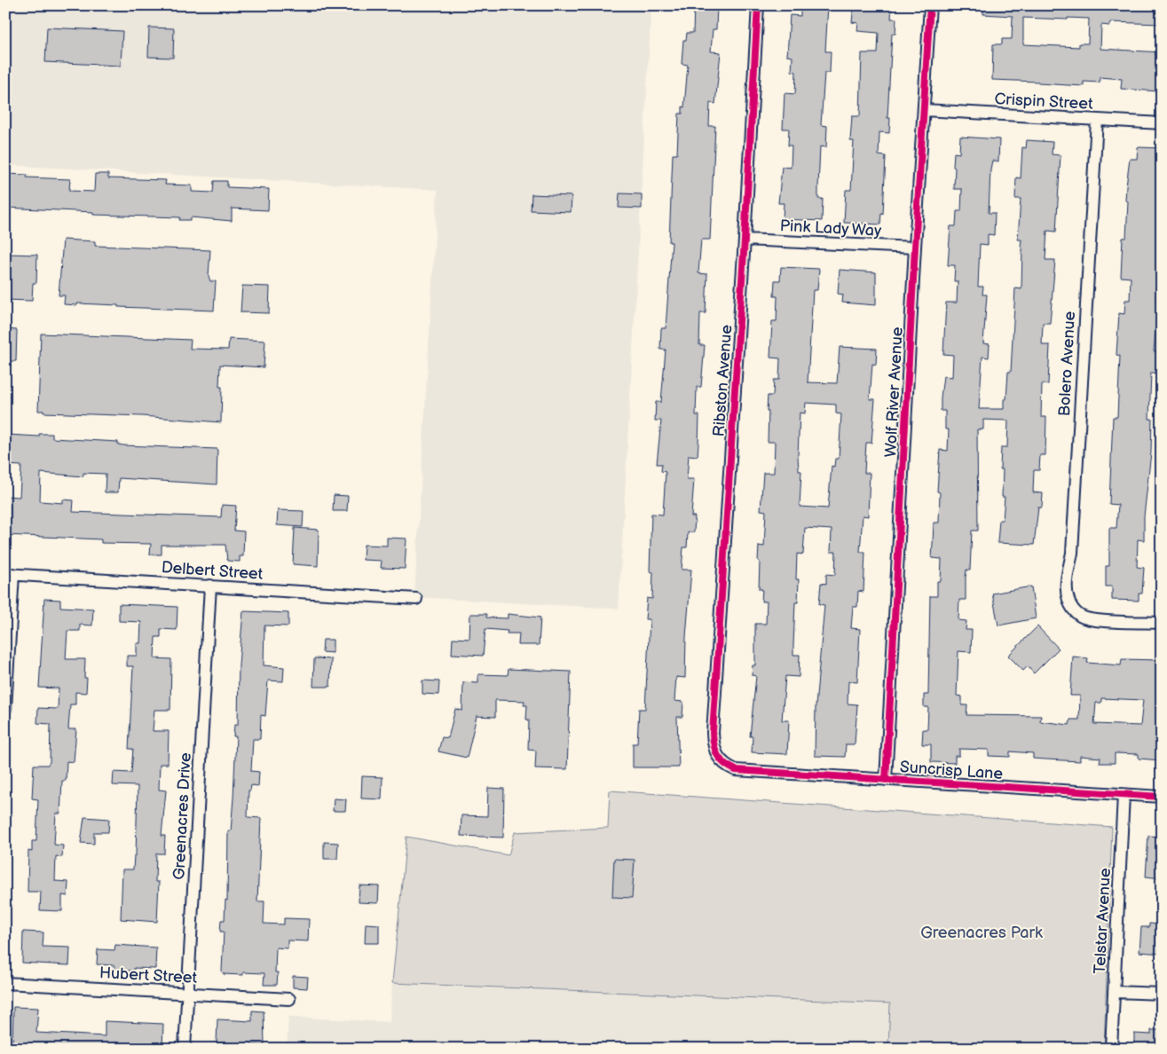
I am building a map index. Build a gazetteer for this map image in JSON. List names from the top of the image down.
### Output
{
  "streets": {
    "street": [
      "Crispin Street",
      "Pink Lady Way",
      "Bolero Avenue",
      "Ribston Avenue",
      "Wolf River Avenue",
      "Delbert Street",
      "Suncrisp Lane",
      "Greenacres Drive",
      "Telstar Avenue",
      "Hubert Street"
    ]
  },
  "crossings": [
    ["Crispin Street", "Bolero Avenue"],
    ["Crispin Street", "Wolf River Avenue"],
    ["Pink Lady Way", "Ribston Avenue"],
    ["Pink Lady Way", "Wolf River Avenue"],
    ["Ribston Avenue", "Suncrisp Lane"],
    ["Wolf River Avenue", "Suncrisp Lane"],
    ["Delbert Street", "Greenacres Drive"],
    ["Suncrisp Lane", "Telstar Avenue"],
    ["Greenacres Drive", "Hubert Street"]
  ],
  "parks": ["Greenacres Park"]
}
